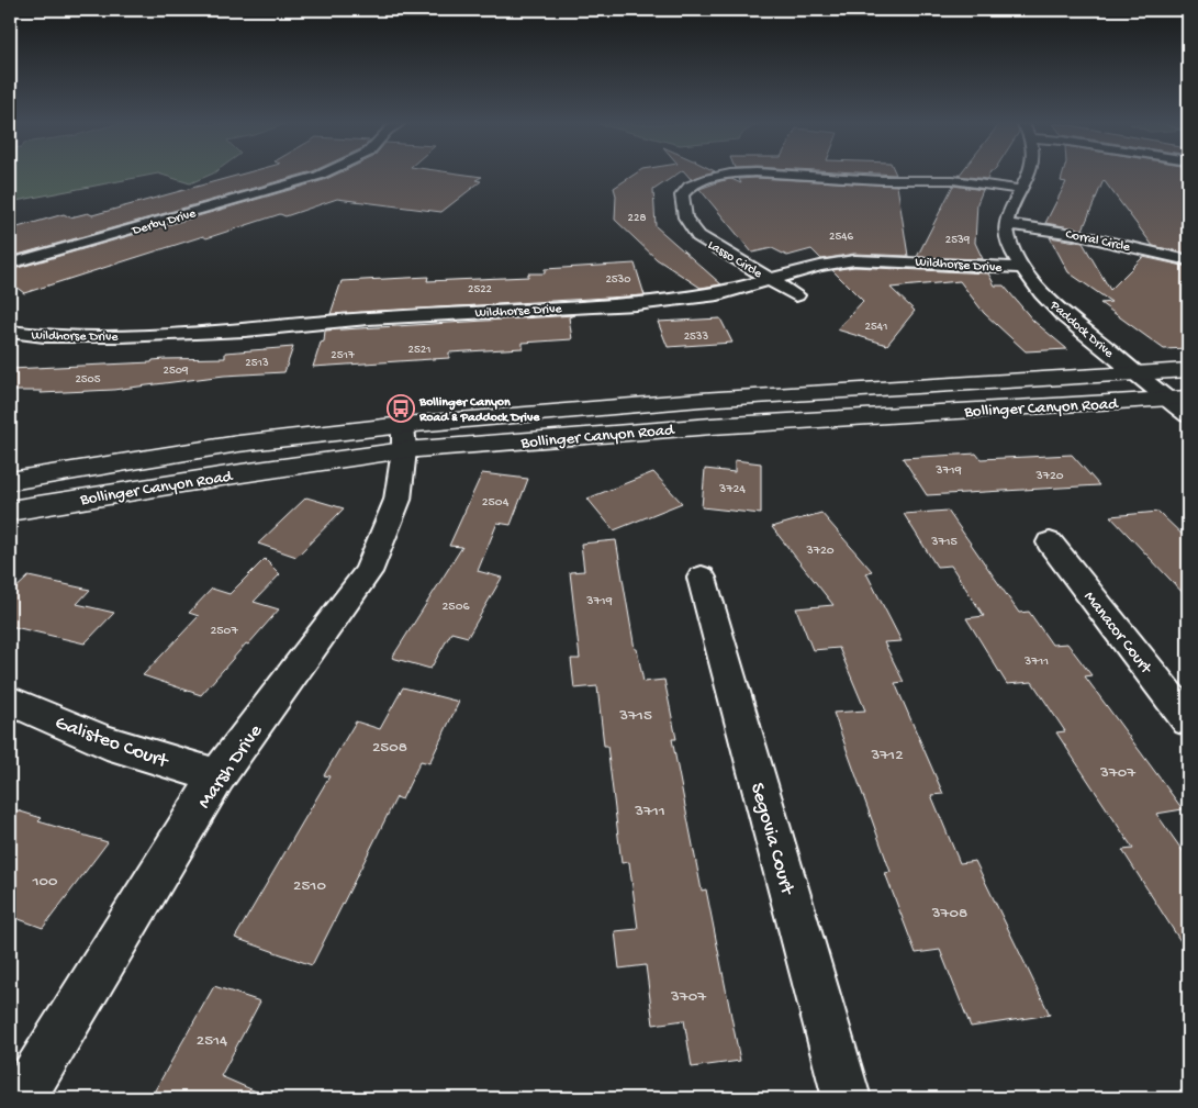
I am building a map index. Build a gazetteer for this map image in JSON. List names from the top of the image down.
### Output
{
  "streets": {
    "main road": ["Bollinger Canyon Road"],
    "street": [
      "Derby Drive",
      "Corral Circle",
      "Lasso Circle",
      "Wildhorse Drive",
      "Paddock Drive",
      "Manacor Court",
      "Galisteo Court",
      "Marsh Drive",
      "Segovia Court"
    ]
  },
  "crossings": [
    ["Corral Circle", "Paddock Drive"],
    ["Lasso Circle", "Wildhorse Drive"],
    ["Wildhorse Drive", "Paddock Drive"],
    ["Paddock Drive", "Bollinger Canyon Road"],
    ["Bollinger Canyon Road", "Marsh Drive"],
    ["Galisteo Court", "Marsh Drive"]
  ],
  "places": {
    "bus stop": ["Bollinger Canyon Road & Paddock Drive"]
  },
  "house_numbers": [
    "228",
    "2546",
    "2539",
    "2530",
    "2522",
    "2541",
    "2533",
    "2521",
    "2517",
    "2513",
    "2509",
    "2505",
    "3719",
    "3720",
    "3724",
    "2504",
    "3715",
    "3720",
    "3719",
    "2506",
    "2507",
    "3711",
    "3715",
    "2508",
    "3712",
    "3707",
    "3711",
    "100",
    "2510",
    "3708",
    "3707",
    "2514"
  ]
}
